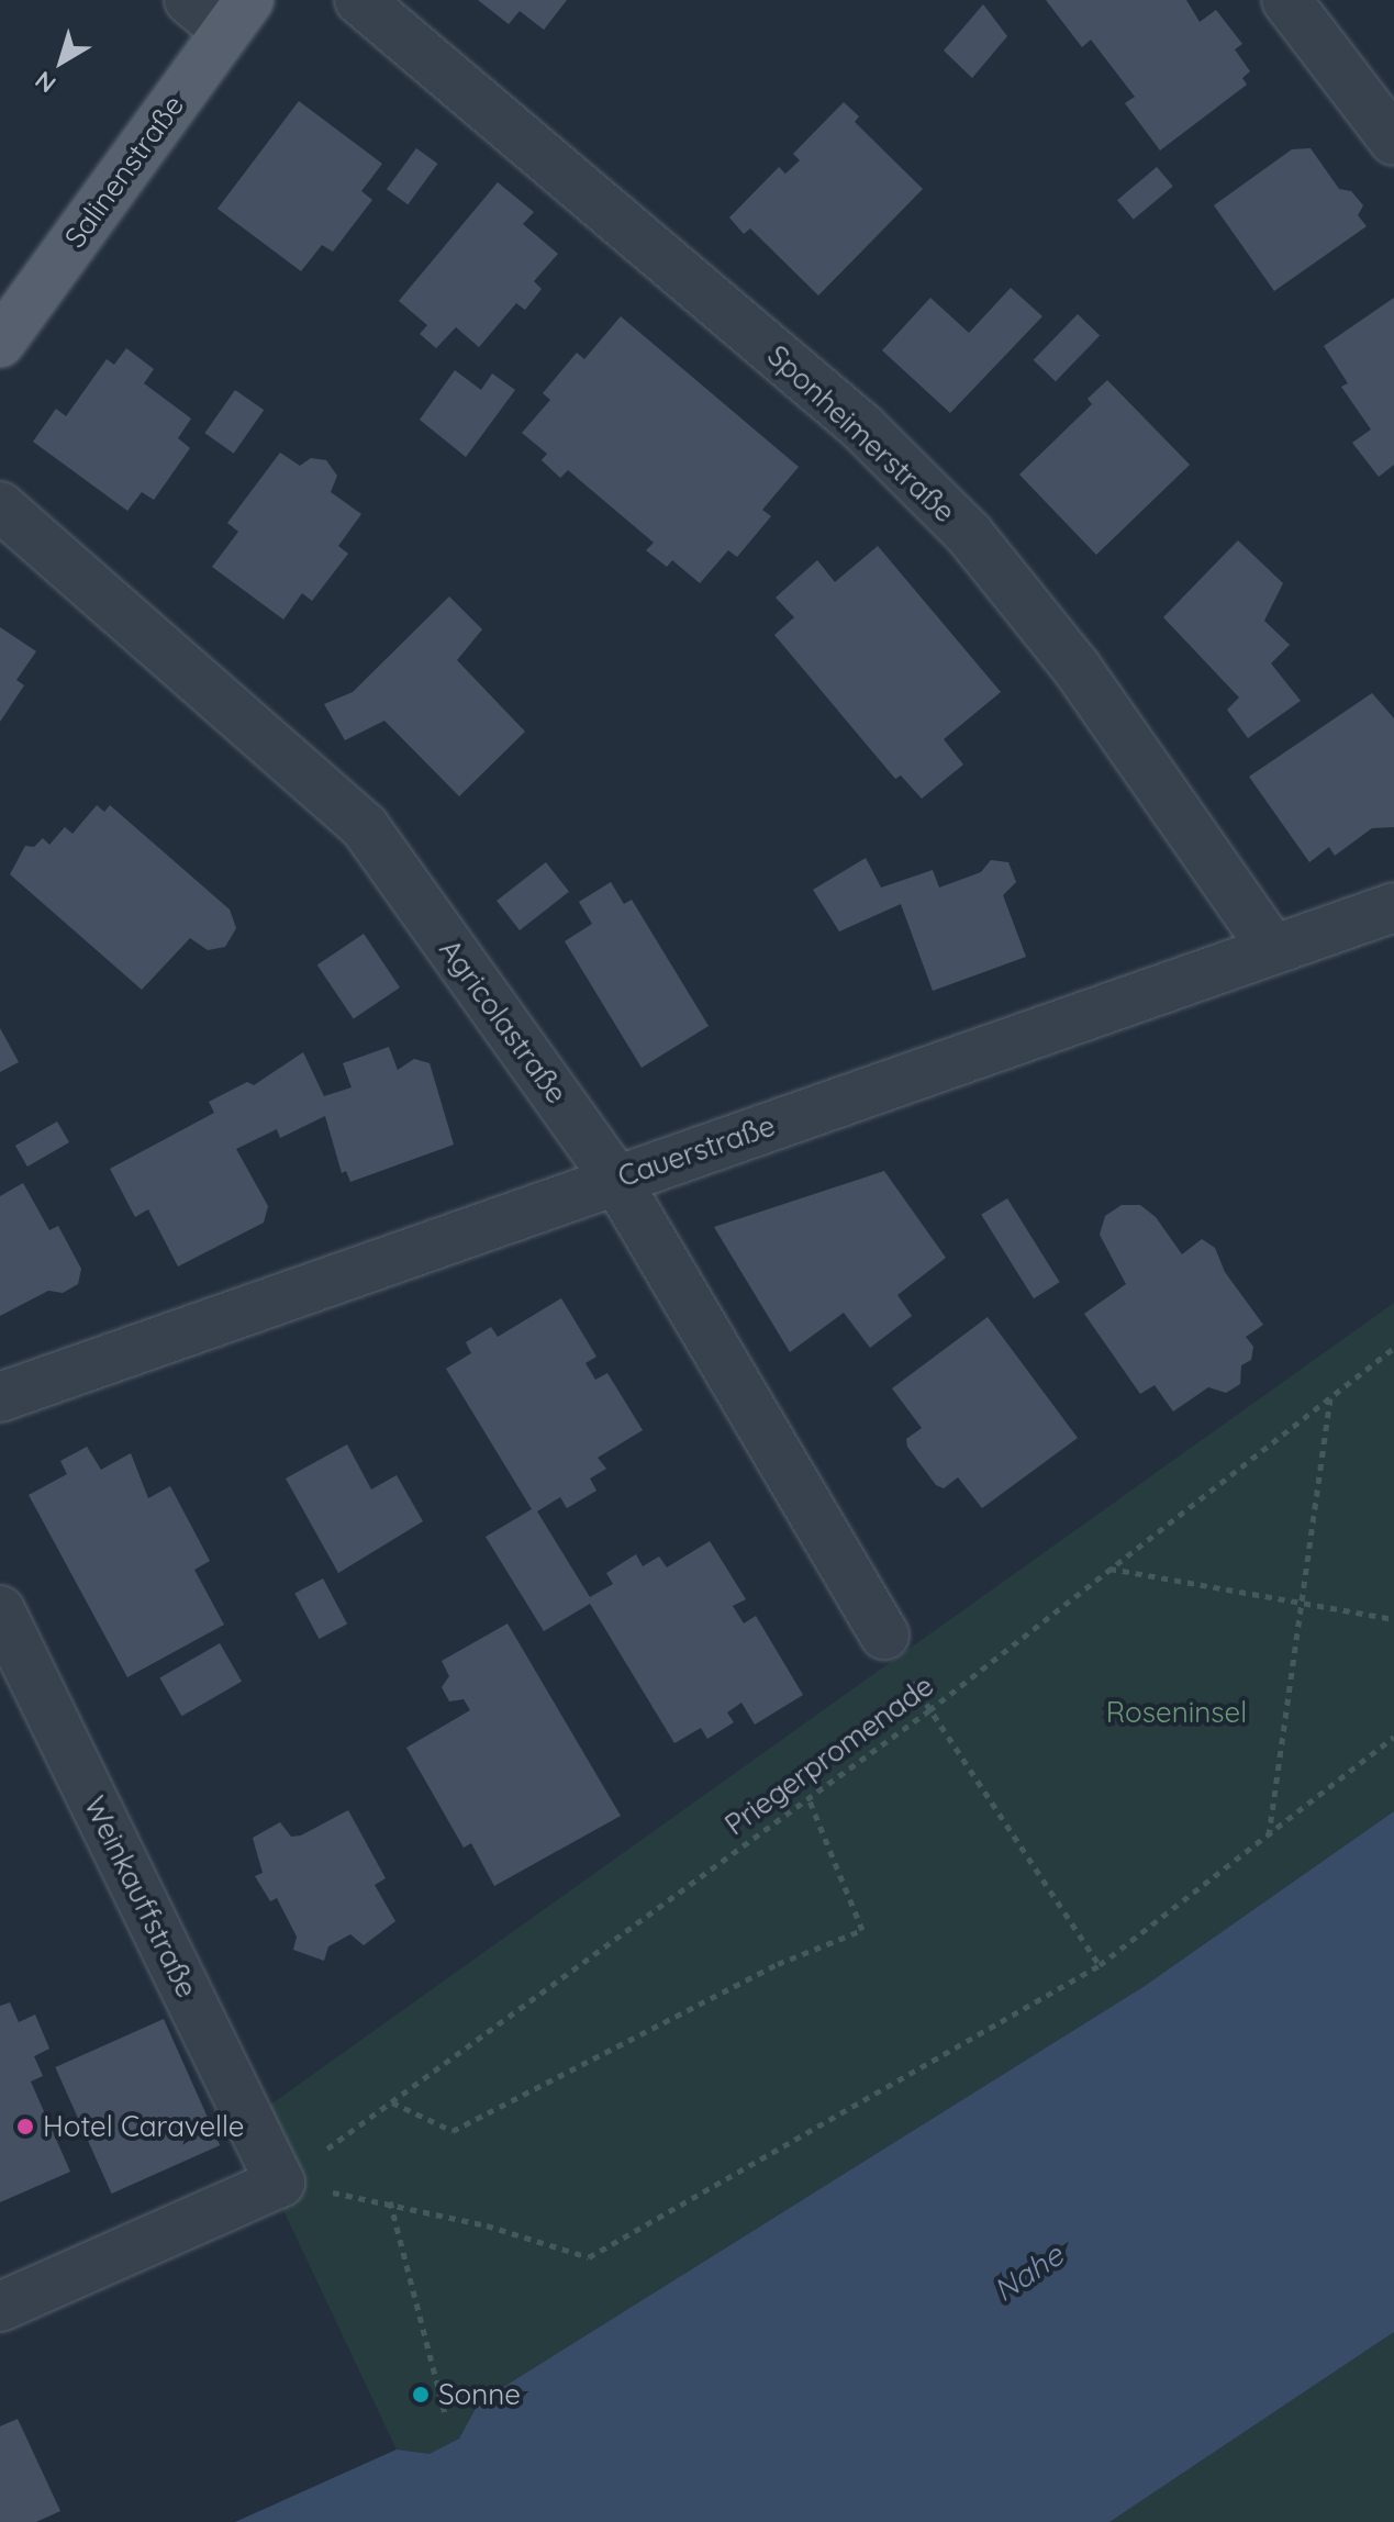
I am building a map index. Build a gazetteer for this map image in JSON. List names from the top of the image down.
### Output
{
  "streets": {
    "main road": ["Salinenstraße"],
    "street": [
      "Sponheimerstraße",
      "Agricolastraße",
      "Cauerstraße",
      "Weinkauffstraße"
    ],
    "path": ["Priegerpromenade"]
  },
  "crossings": [
    ["Sponheimerstraße", "Cauerstraße"],
    ["Agricolastraße", "Cauerstraße"],
    ["Priegerpromenade", "Weinkauffstraße"]
  ],
  "water": ["Nahe"],
  "parks": ["Roseninsel"],
  "places": ["Hotel Caravelle", "Sonne"],
  "north": "bottom left"
}
